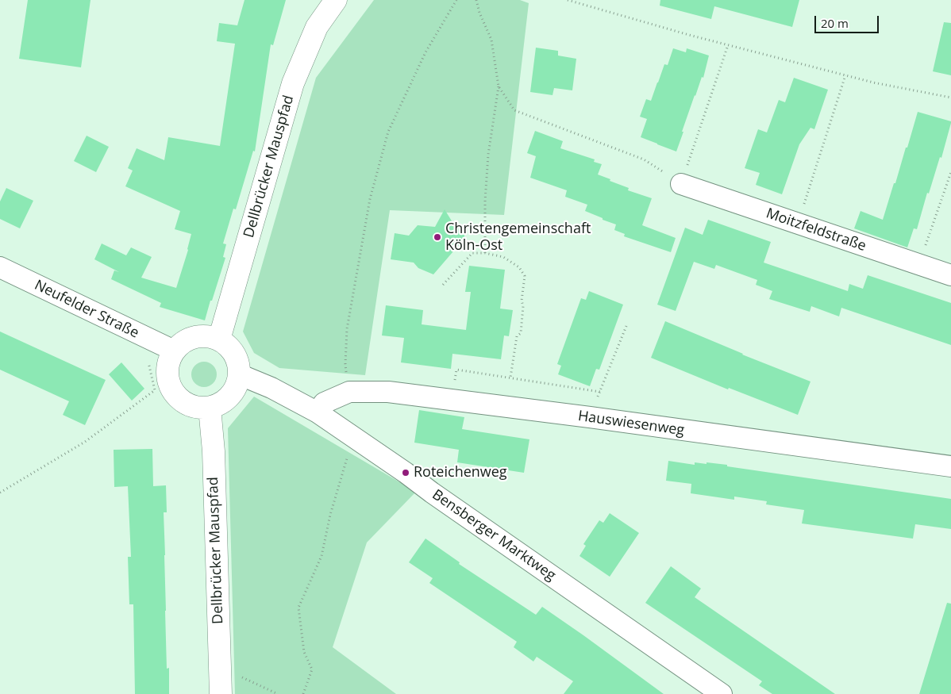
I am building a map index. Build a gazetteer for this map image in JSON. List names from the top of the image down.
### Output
{
  "streets": {
    "main road": ["Dellbrücker Mauspfad"],
    "street": [
      "Moitzfeldstraße",
      "Neufelder Straße",
      "Hauswiesenweg",
      "Bensberger Marktweg"
    ]
  },
  "crossings": [
    ["Dellbrücker Mauspfad", "Neufelder Straße"],
    ["Dellbrücker Mauspfad", "Bensberger Marktweg"],
    ["Neufelder Straße", "Bensberger Marktweg"],
    ["Hauswiesenweg", "Bensberger Marktweg"]
  ],
  "places": ["Christengemeinschaft Köln-Ost", "Roteichenweg"],
  "scale_bar": "20 m"
}
